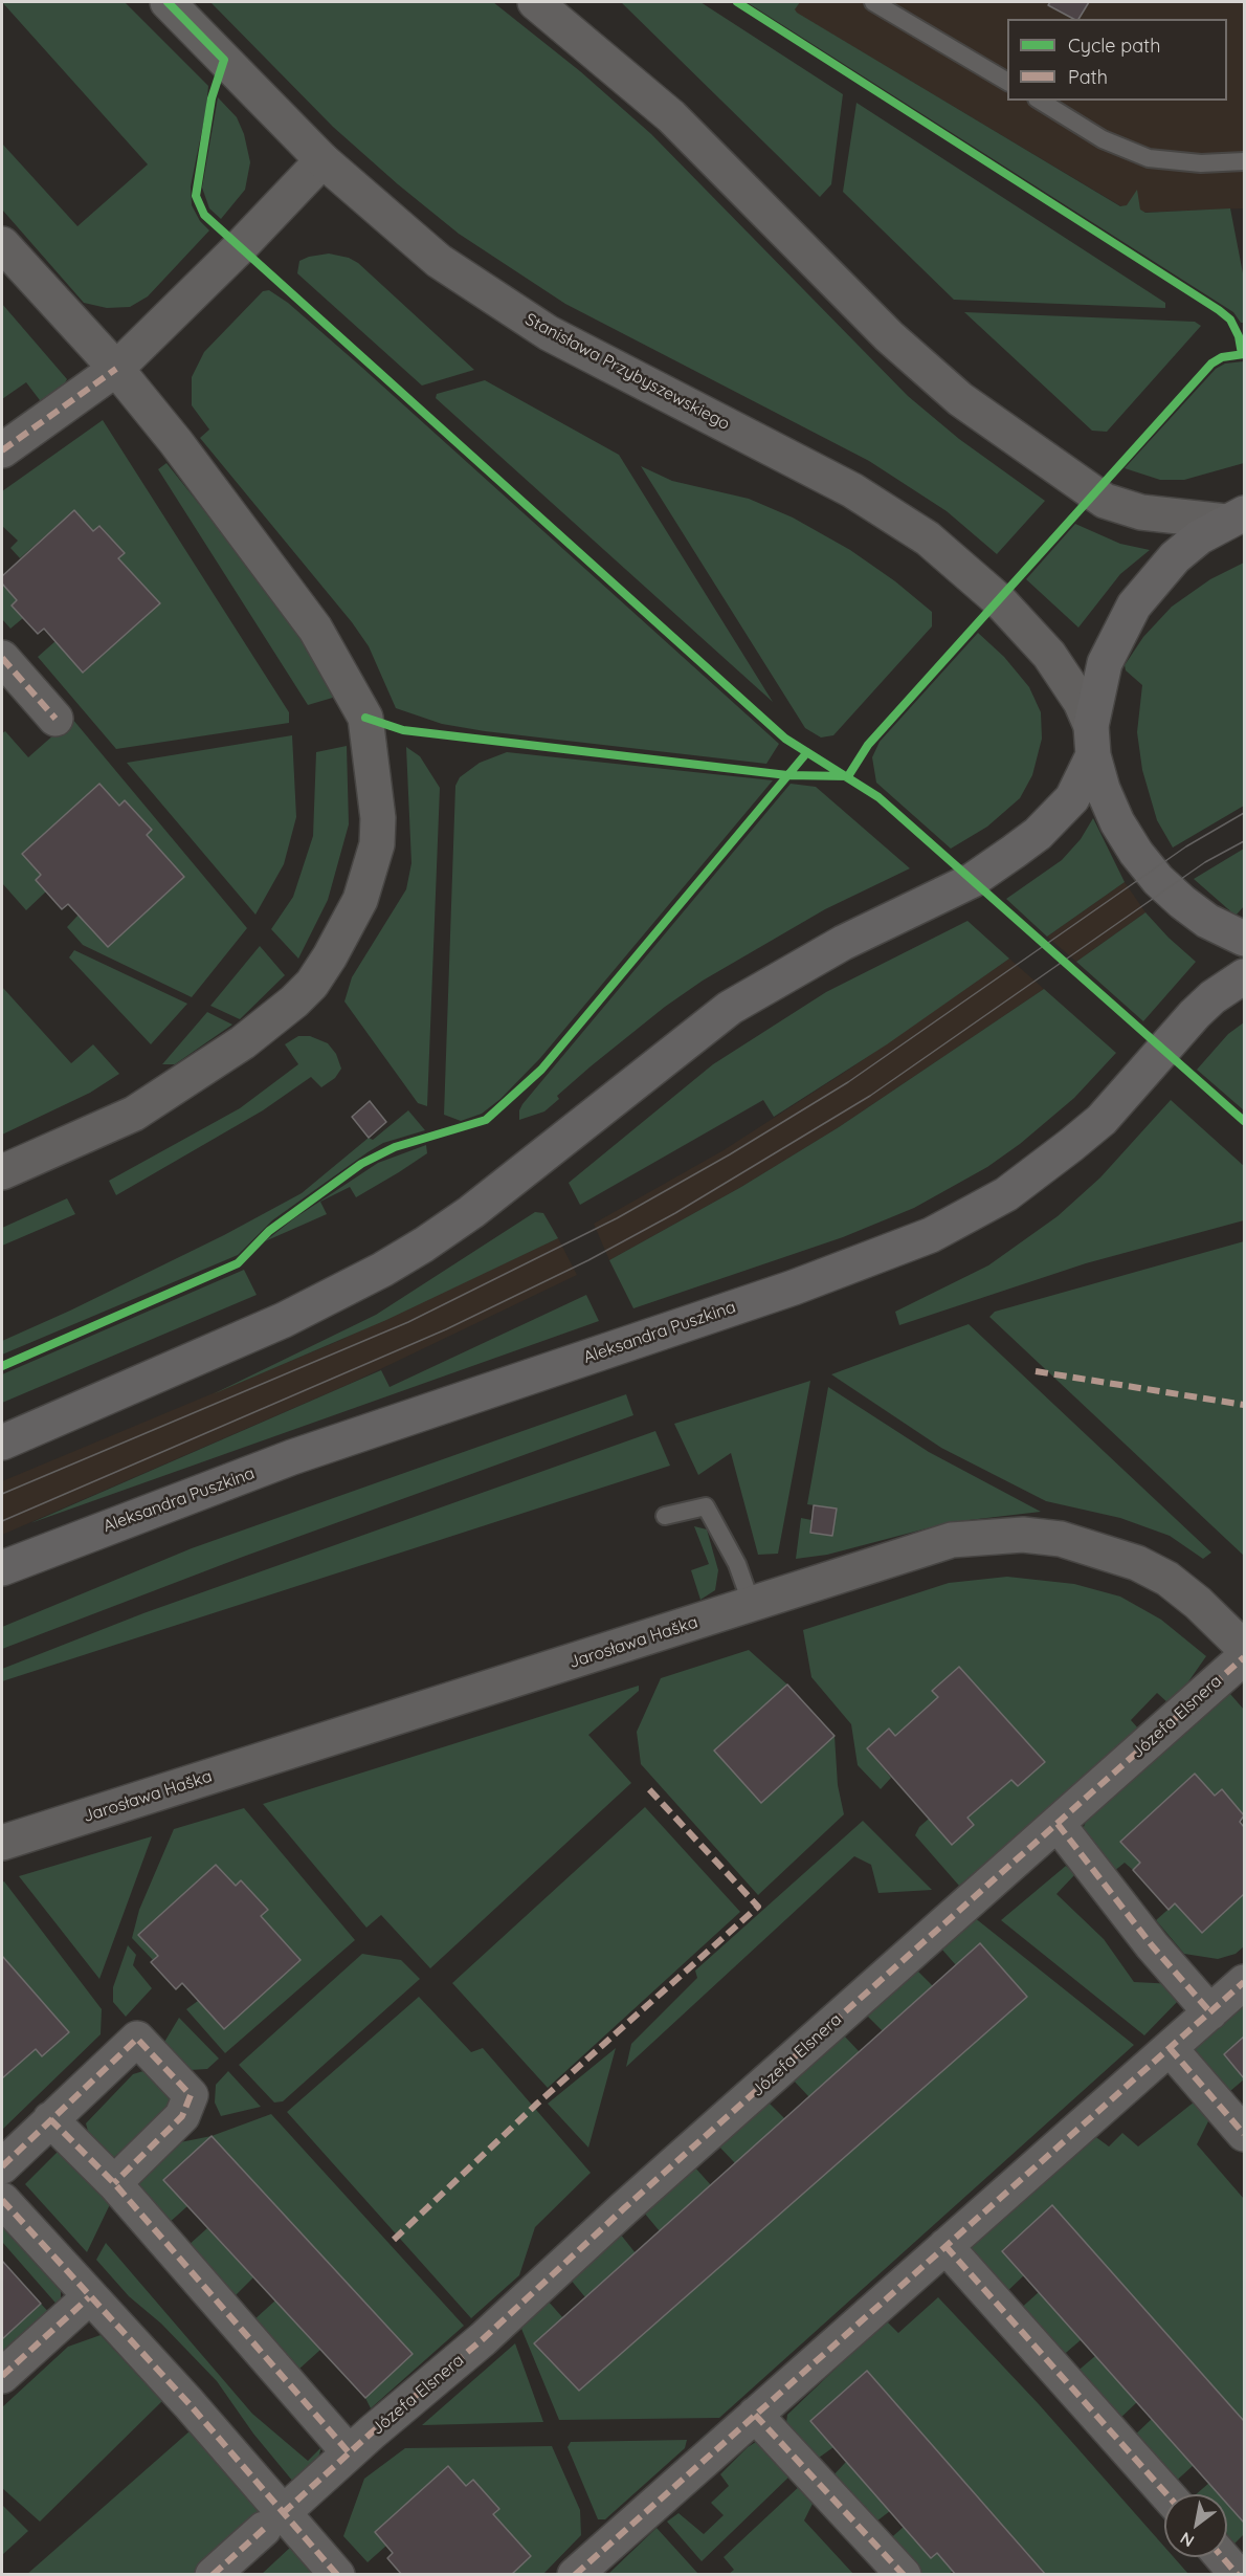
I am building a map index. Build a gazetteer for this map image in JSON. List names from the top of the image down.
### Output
{
  "streets": {
    "main road": ["Aleksandra Puszkina"],
    "street": ["Stanisława Przybyszewskiego", "Jarosława Haška", "Józefa Elsnera"]
  },
  "legend": ["Cycle path", "Path"],
  "north": "bottom left"
}
